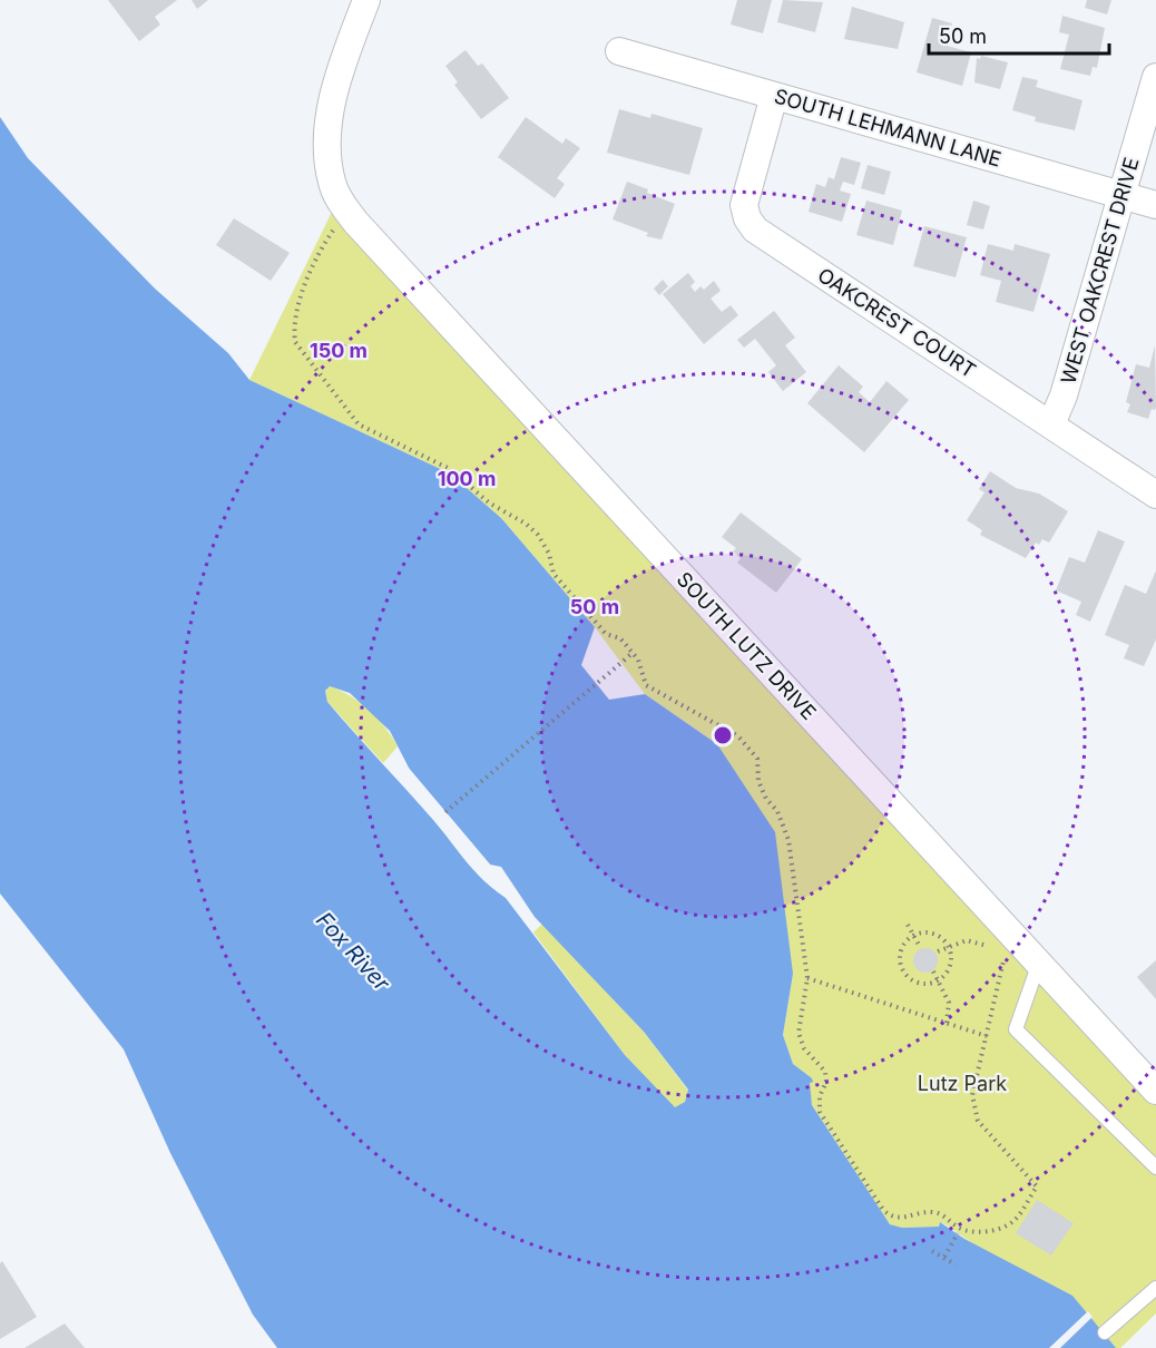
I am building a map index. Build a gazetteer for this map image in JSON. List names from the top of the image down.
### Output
{
  "streets": {
    "street": [
      "SOUTH LEHMANN LANE",
      "WEST OAKCREST DRIVE",
      "OAKCREST COURT",
      "SOUTH LUTZ DRIVE"
    ]
  },
  "crossings": [
    ["SOUTH LEHMANN LANE", "WEST OAKCREST DRIVE"],
    ["SOUTH LEHMANN LANE", "OAKCREST COURT"],
    ["WEST OAKCREST DRIVE", "OAKCREST COURT"]
  ],
  "water": ["Fox River"],
  "parks": ["Lutz Park"],
  "scale_bar": "50 m",
  "rings": ["150 m", "100 m", "50 m"]
}
